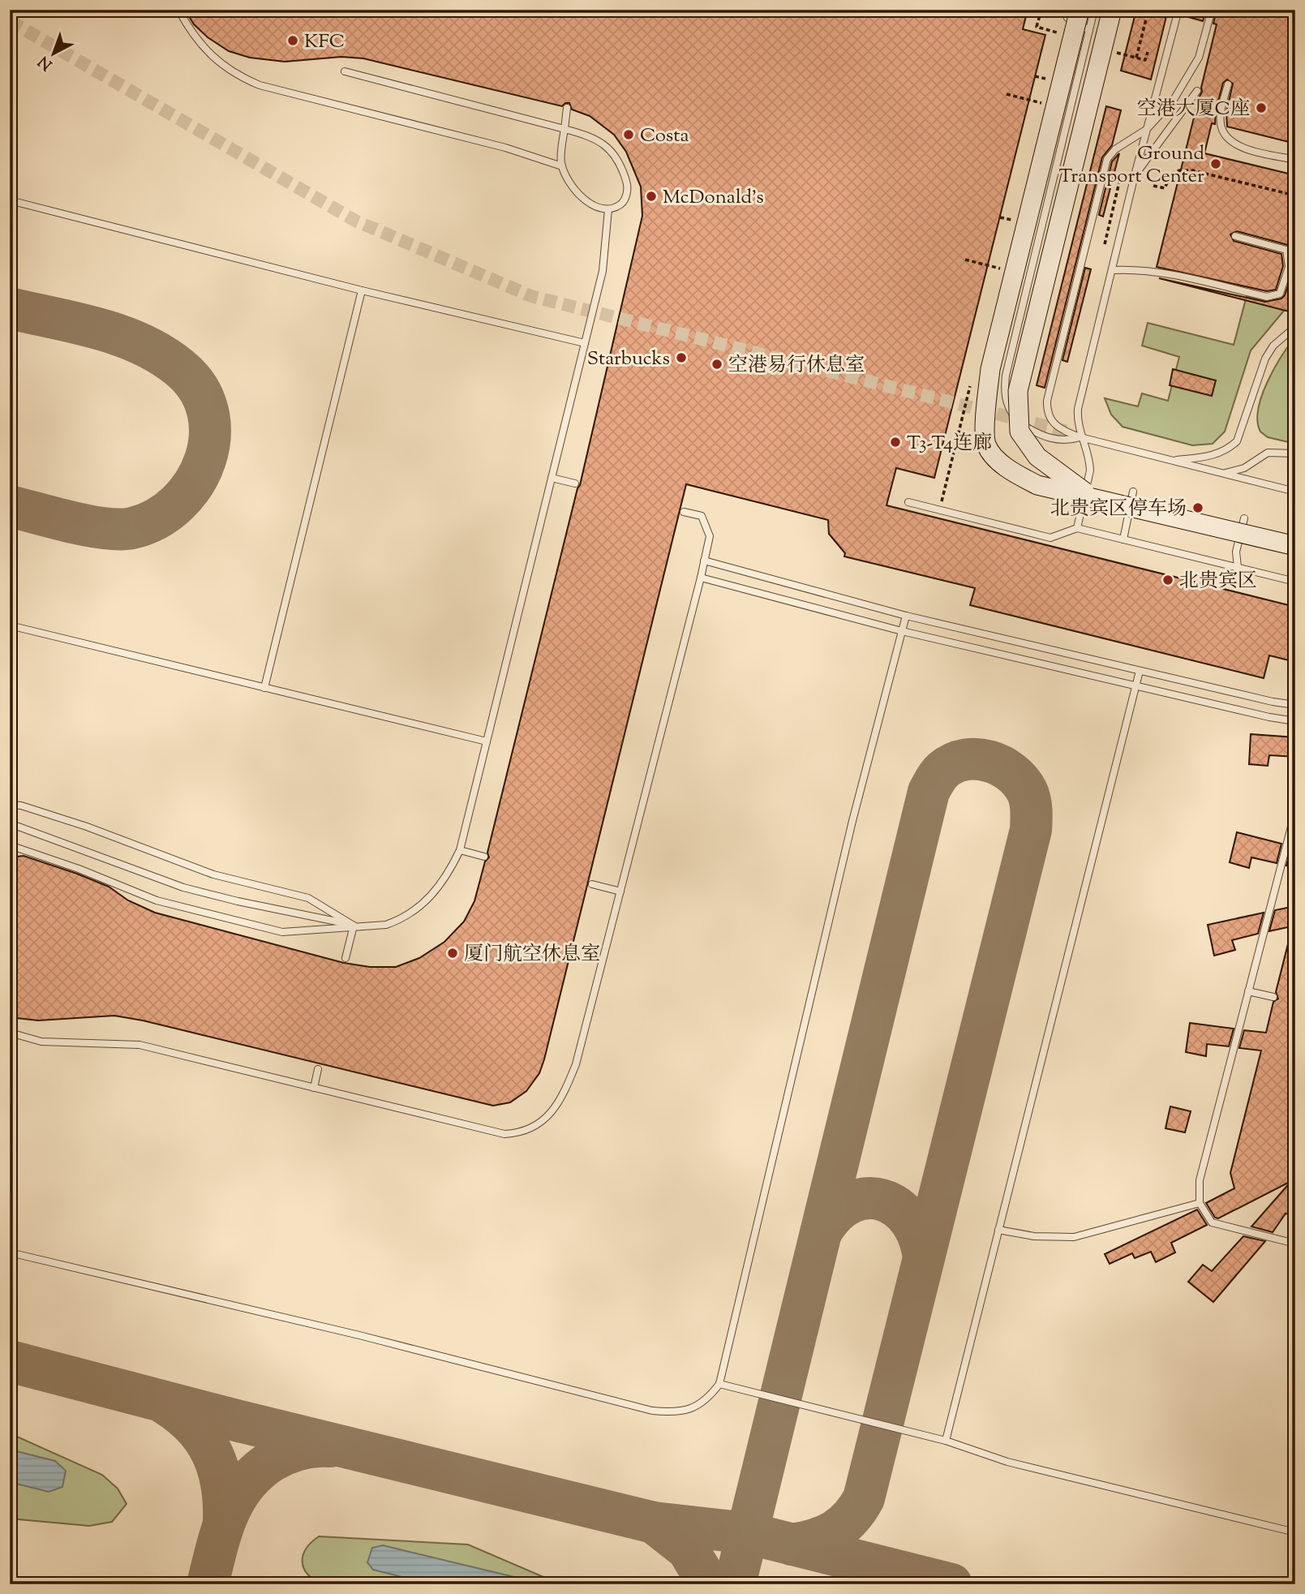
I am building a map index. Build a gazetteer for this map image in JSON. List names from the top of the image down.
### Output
{
  "places": [
    "KFC",
    "空港大厦C座",
    "Costa",
    "Ground Transport Center",
    "McDonald's",
    "Starbucks",
    "空港易行休息室",
    "T3-T4连廊",
    "北贵宾区停车场",
    "北贵宾区",
    "厦门航空休息室"
  ],
  "north": "bottom left"
}
